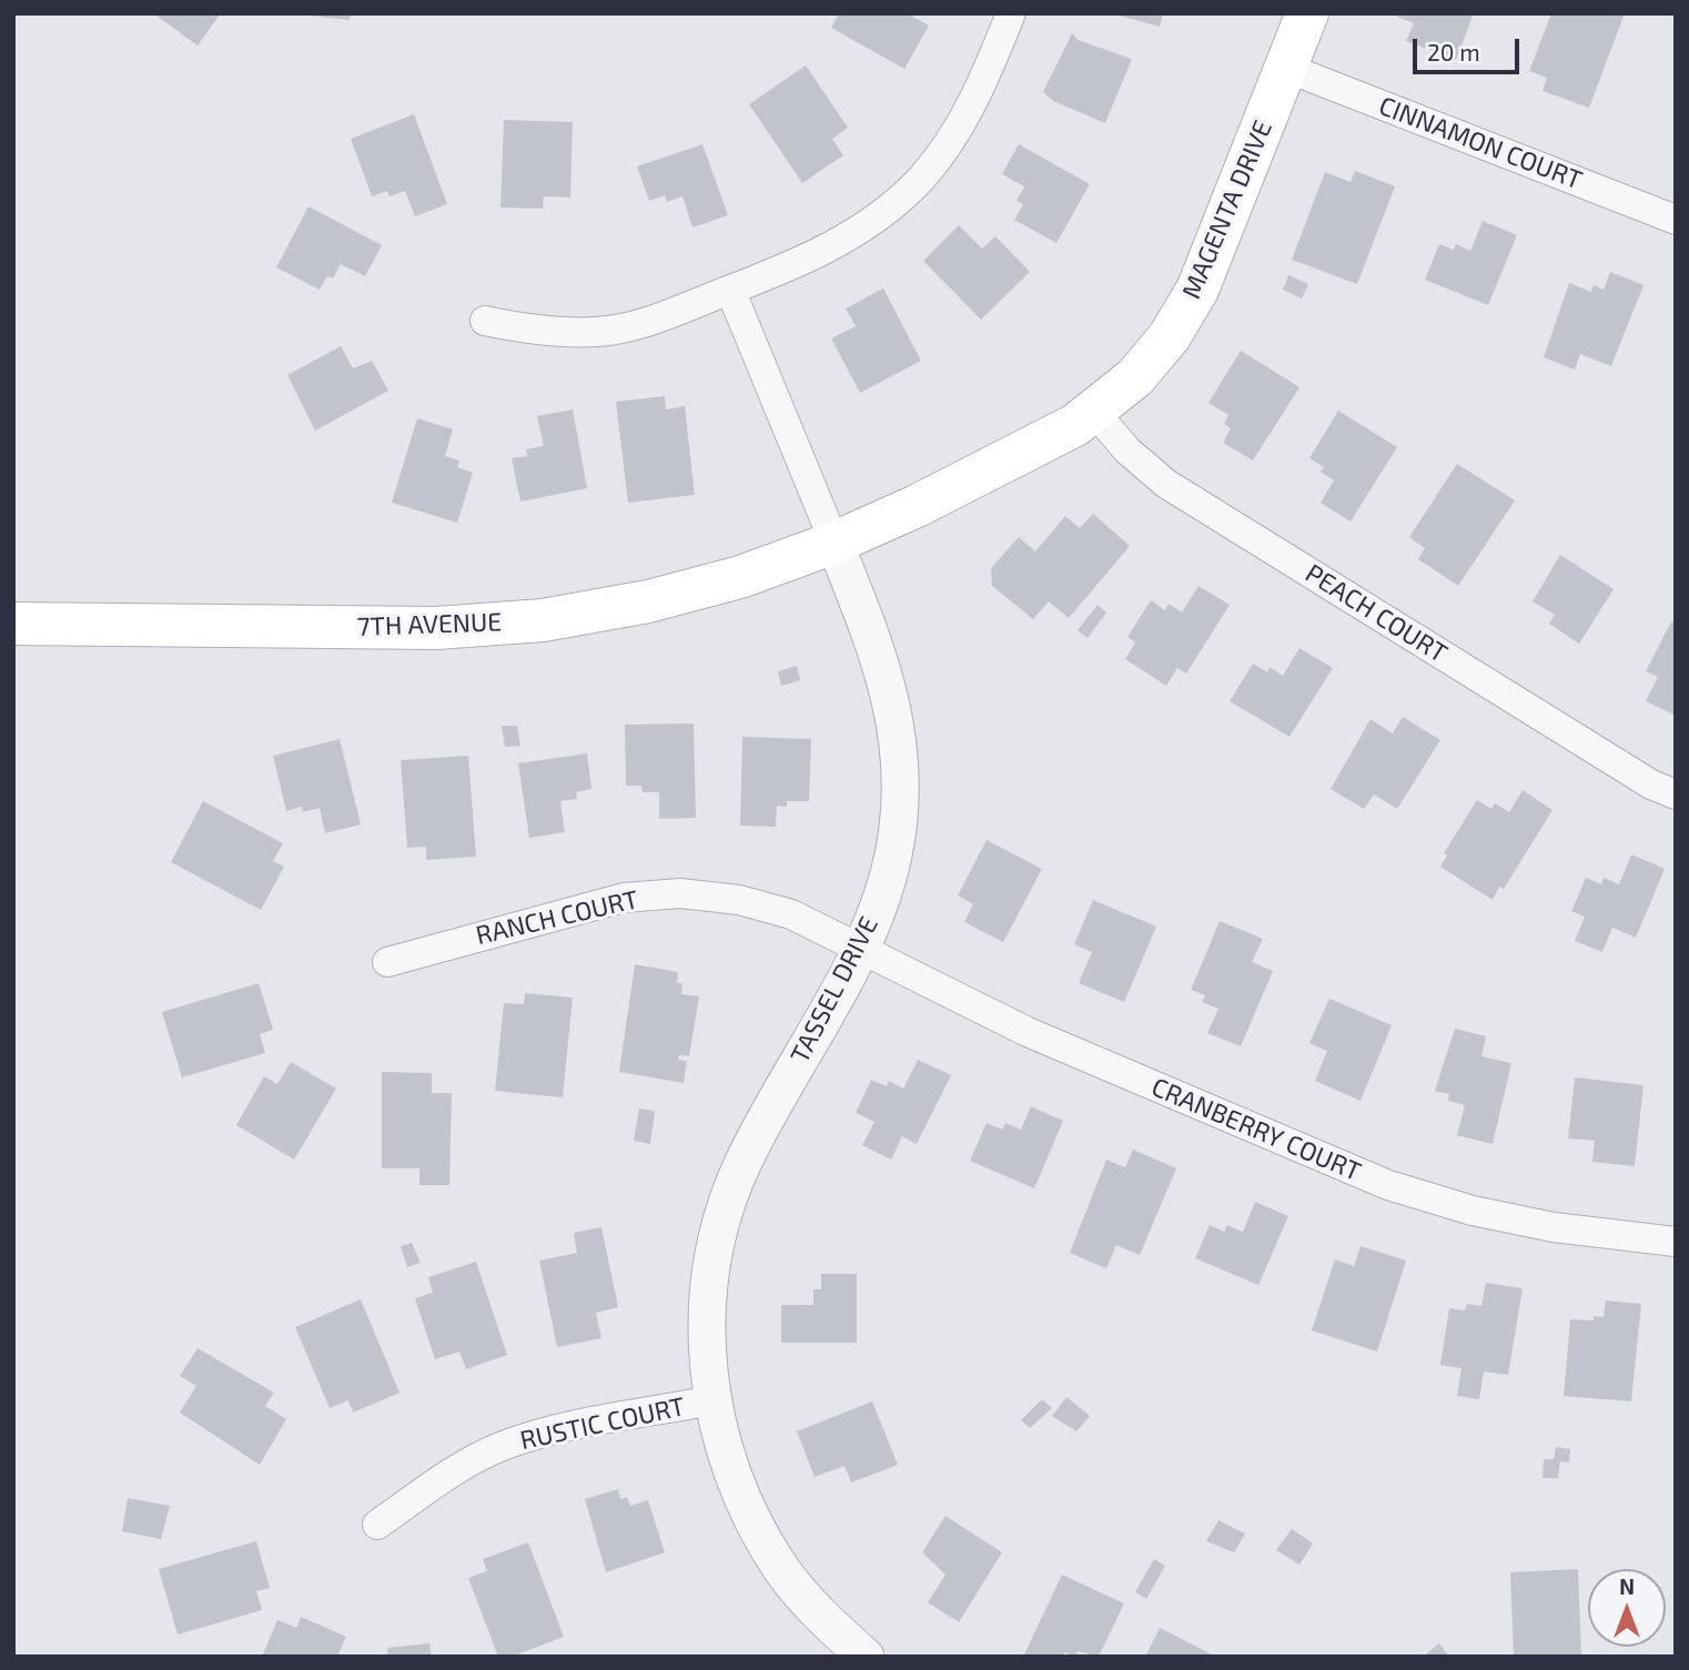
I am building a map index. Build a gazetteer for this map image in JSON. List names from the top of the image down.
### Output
{
  "streets": {
    "main road": ["MAGENTA DRIVE", "7TH AVENUE"],
    "street": [
      "CINNAMON COURT",
      "PEACH COURT",
      "RANCH COURT",
      "TASSEL DRIVE",
      "CRANBERRY COURT",
      "RUSTIC COURT"
    ]
  },
  "crossings": [
    ["CINNAMON COURT", "MAGENTA DRIVE"],
    ["MAGENTA DRIVE", "PEACH COURT"],
    ["MAGENTA DRIVE", "7TH AVENUE"],
    ["MAGENTA DRIVE", "TASSEL DRIVE"],
    ["7TH AVENUE", "TASSEL DRIVE"],
    ["RANCH COURT", "TASSEL DRIVE"],
    ["RANCH COURT", "CRANBERRY COURT"],
    ["TASSEL DRIVE", "CRANBERRY COURT"],
    ["TASSEL DRIVE", "RUSTIC COURT"]
  ],
  "scale_bar": "20 m",
  "north": "top"
}
